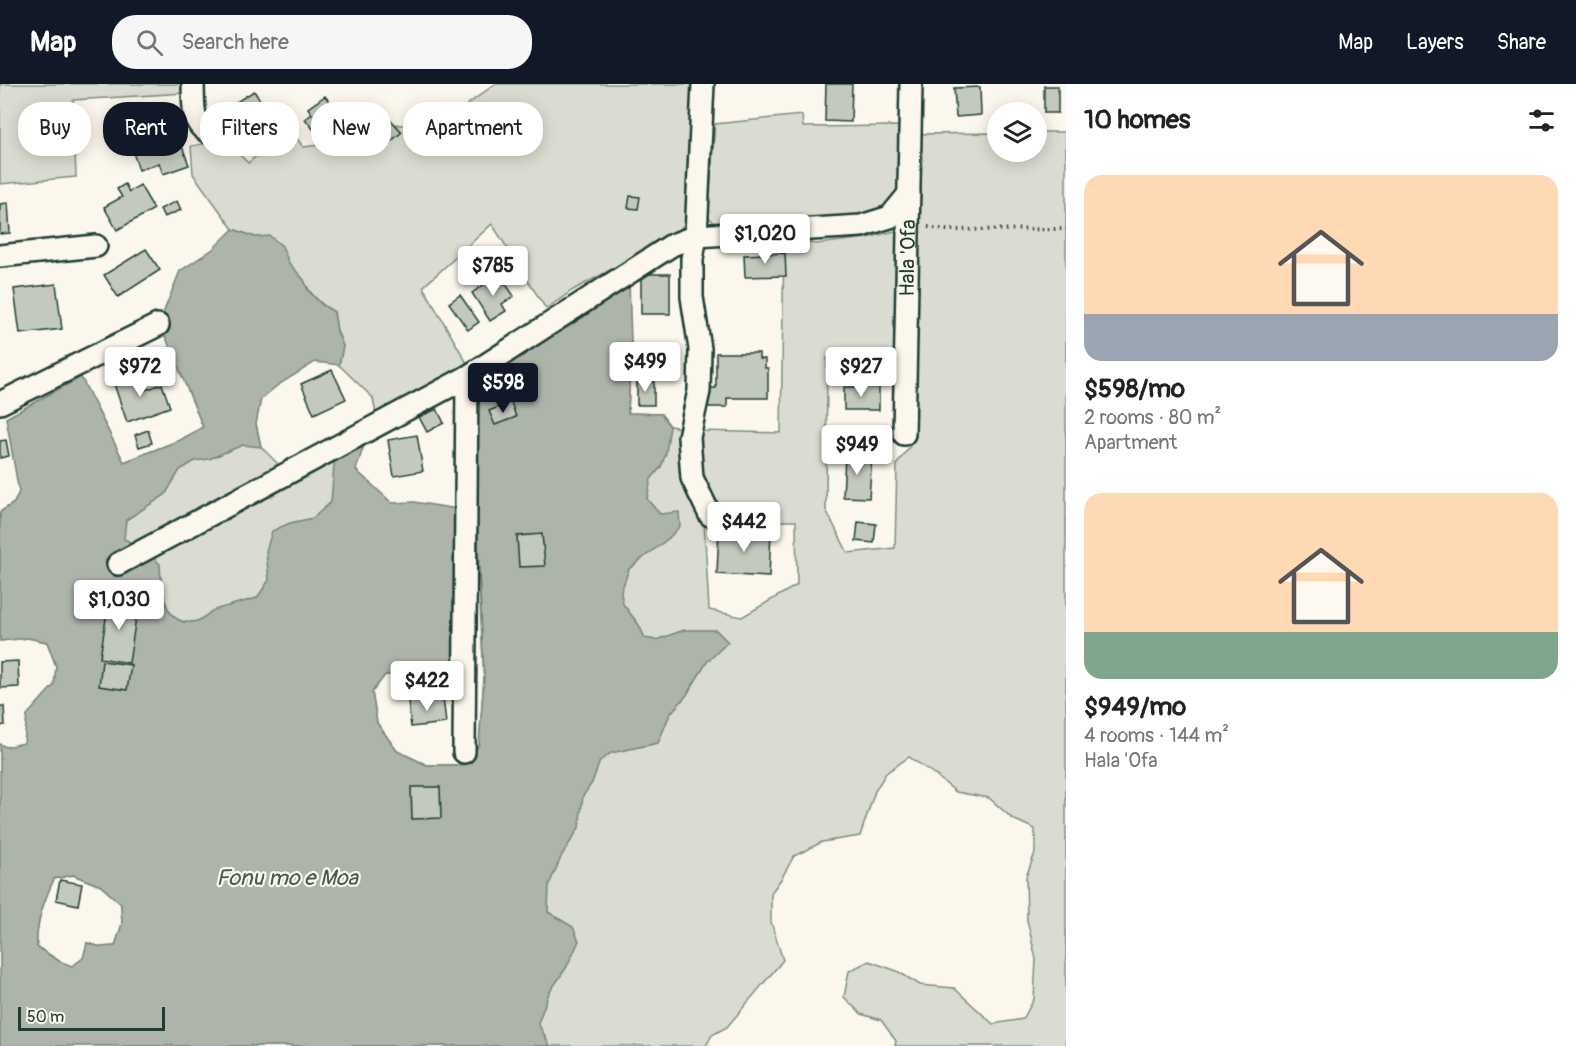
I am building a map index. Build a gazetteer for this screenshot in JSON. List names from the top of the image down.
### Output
{
  "streets": {
    "street": ["Hala 'Ofa"]
  },
  "water": ["Fonu mo e Moa"],
  "scale_bar": "50 m",
  "page": {
    "header": "Map",
    "search": "Search here",
    "nav": ["Map", "Layers", "Share"],
    "heading": "10 homes",
    "chip": [
      "Buy",
      "Rent",
      "Filters",
      "New",
      "Apartment"
    ],
    "list": [
      {
        "name": "$598/mo",
        "note": "2 rooms · 80 m² · Apartment"
      },
      {
        "name": "$949/mo",
        "note": "4 rooms · 144 m² · Hala 'Ofa"
      }
    ],
    "price": [
      "$1,020",
      "$785",
      "$499",
      "$972",
      "$927",
      "$598",
      "$949",
      "$442",
      "$1,030",
      "$422"
    ],
    "scale": "50 m"
  }
}
